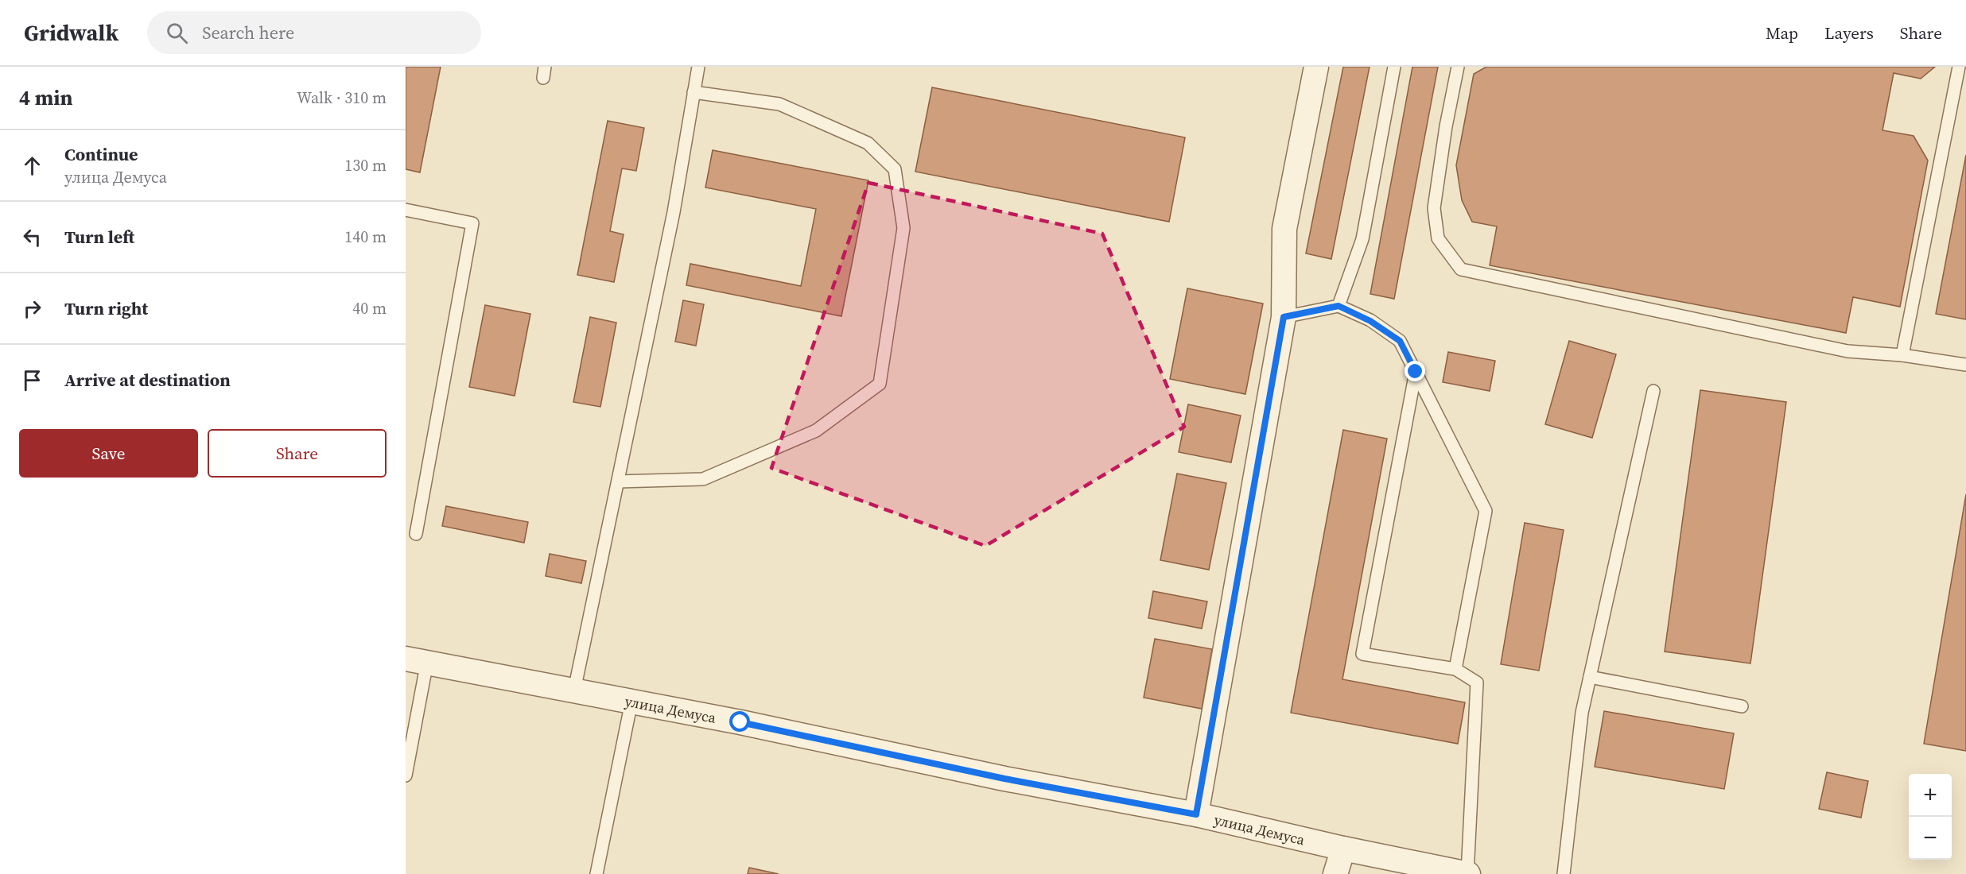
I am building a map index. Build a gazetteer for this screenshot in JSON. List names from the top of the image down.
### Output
{
  "streets": {
    "street": ["улица Демуса"]
  },
  "page": {
    "header": "Gridwalk",
    "search": "Search here",
    "nav": ["Map", "Layers", "Share"],
    "heading": ["4 min", "Walk · 310 m"],
    "list": [
      ["Continue", "улица Демуса", "130 m"],
      ["Turn left", "140 m"],
      ["Turn right", "40 m"],
      "Arrive at destination"
    ],
    "buttons": ["Save", "Share"],
    "map_buttons": ["+", "−"]
  }
}
